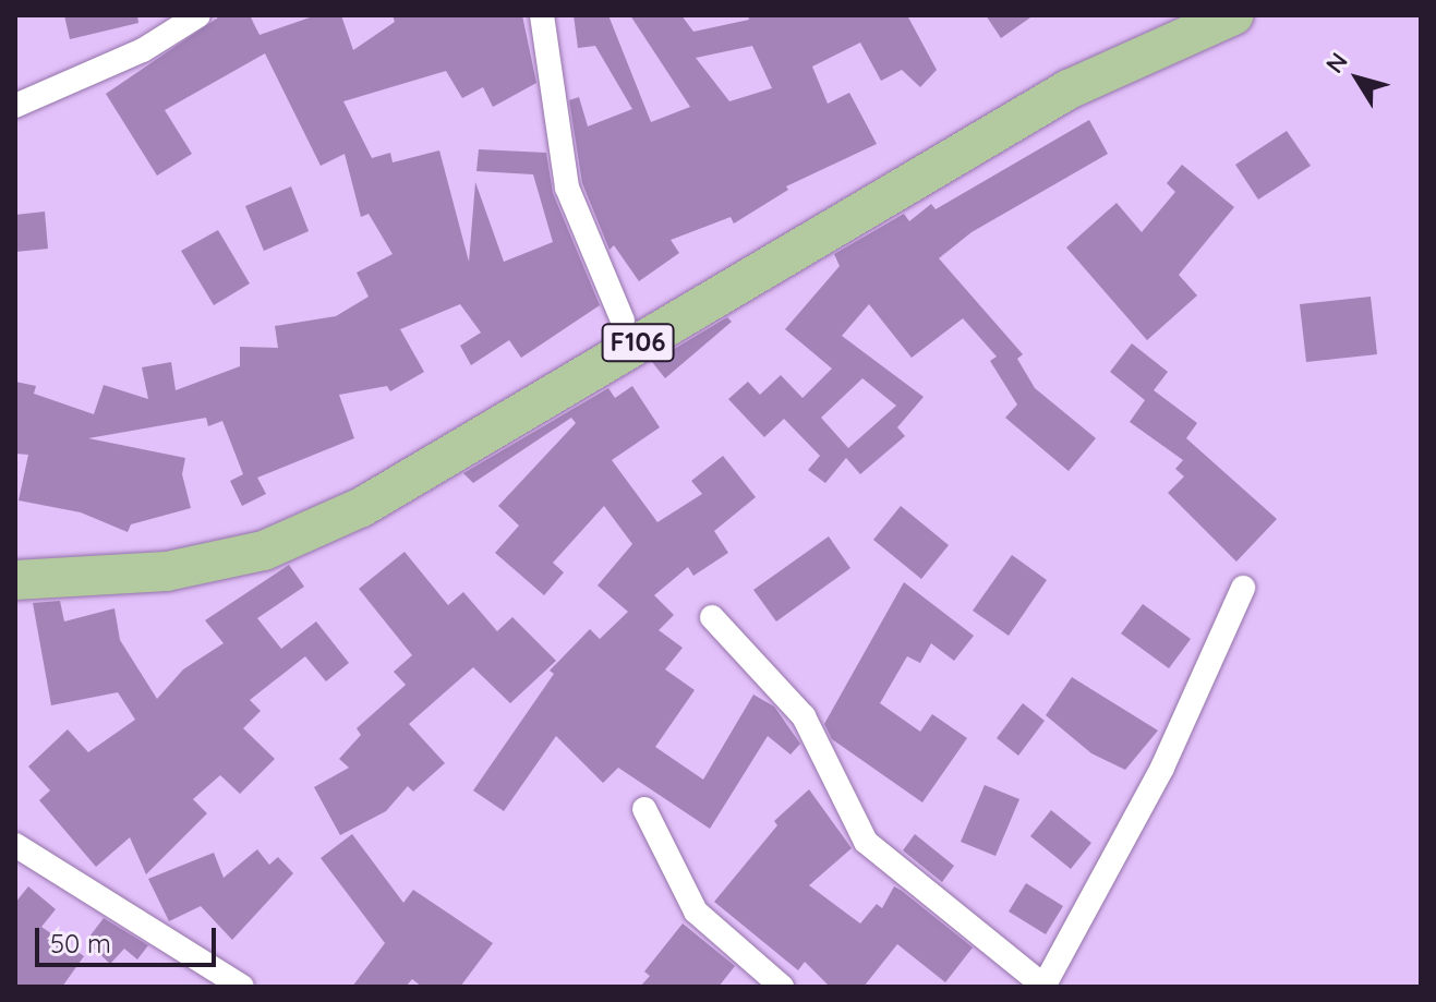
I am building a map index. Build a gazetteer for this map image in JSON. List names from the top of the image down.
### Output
{
  "streets": {
    "main road": ["F106"]
  },
  "scale_bar": "50 m",
  "north": "top left"
}
